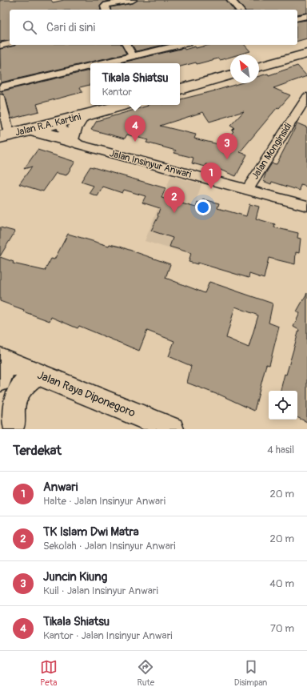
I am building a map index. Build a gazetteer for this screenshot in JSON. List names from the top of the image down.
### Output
{
  "streets": {
    "main road": ["Jalan R.A. Kartini", "Jalan Raya Diponegoro"],
    "street": ["Jalan Monginsidi", "Jalan Insinyur Anwari"]
  },
  "crossings": [
    ["Jalan Monginsidi", "Jalan Insinyur Anwari"]
  ],
  "north": "top left",
  "page": {
    "search": "Cari di sini",
    "popup": ["Tikala Shiatsu", "Kantor"],
    "pins": [
      "4",
      "3",
      "1",
      "2"
    ],
    "heading": ["Terdekat", "4 hasil"],
    "list": [
      {
        "mark": "1",
        "name": "Anwari",
        "note": "Halte · Jalan Insinyur Anwari",
        "value": "20 m"
      },
      {
        "mark": "2",
        "name": "TK Islam Dwi Matra",
        "note": "Sekolah · Jalan Insinyur Anwari",
        "value": "20 m"
      },
      {
        "mark": "3",
        "name": "Juncin Kiung",
        "note": "Kuil · Jalan Insinyur Anwari",
        "value": "40 m"
      },
      {
        "mark": "4",
        "name": "Tikala Shiatsu",
        "note": "Kantor · Jalan Insinyur Anwari",
        "value": "70 m"
      }
    ],
    "nav": ["Peta", "Rute", "Disimpan"]
  }
}
